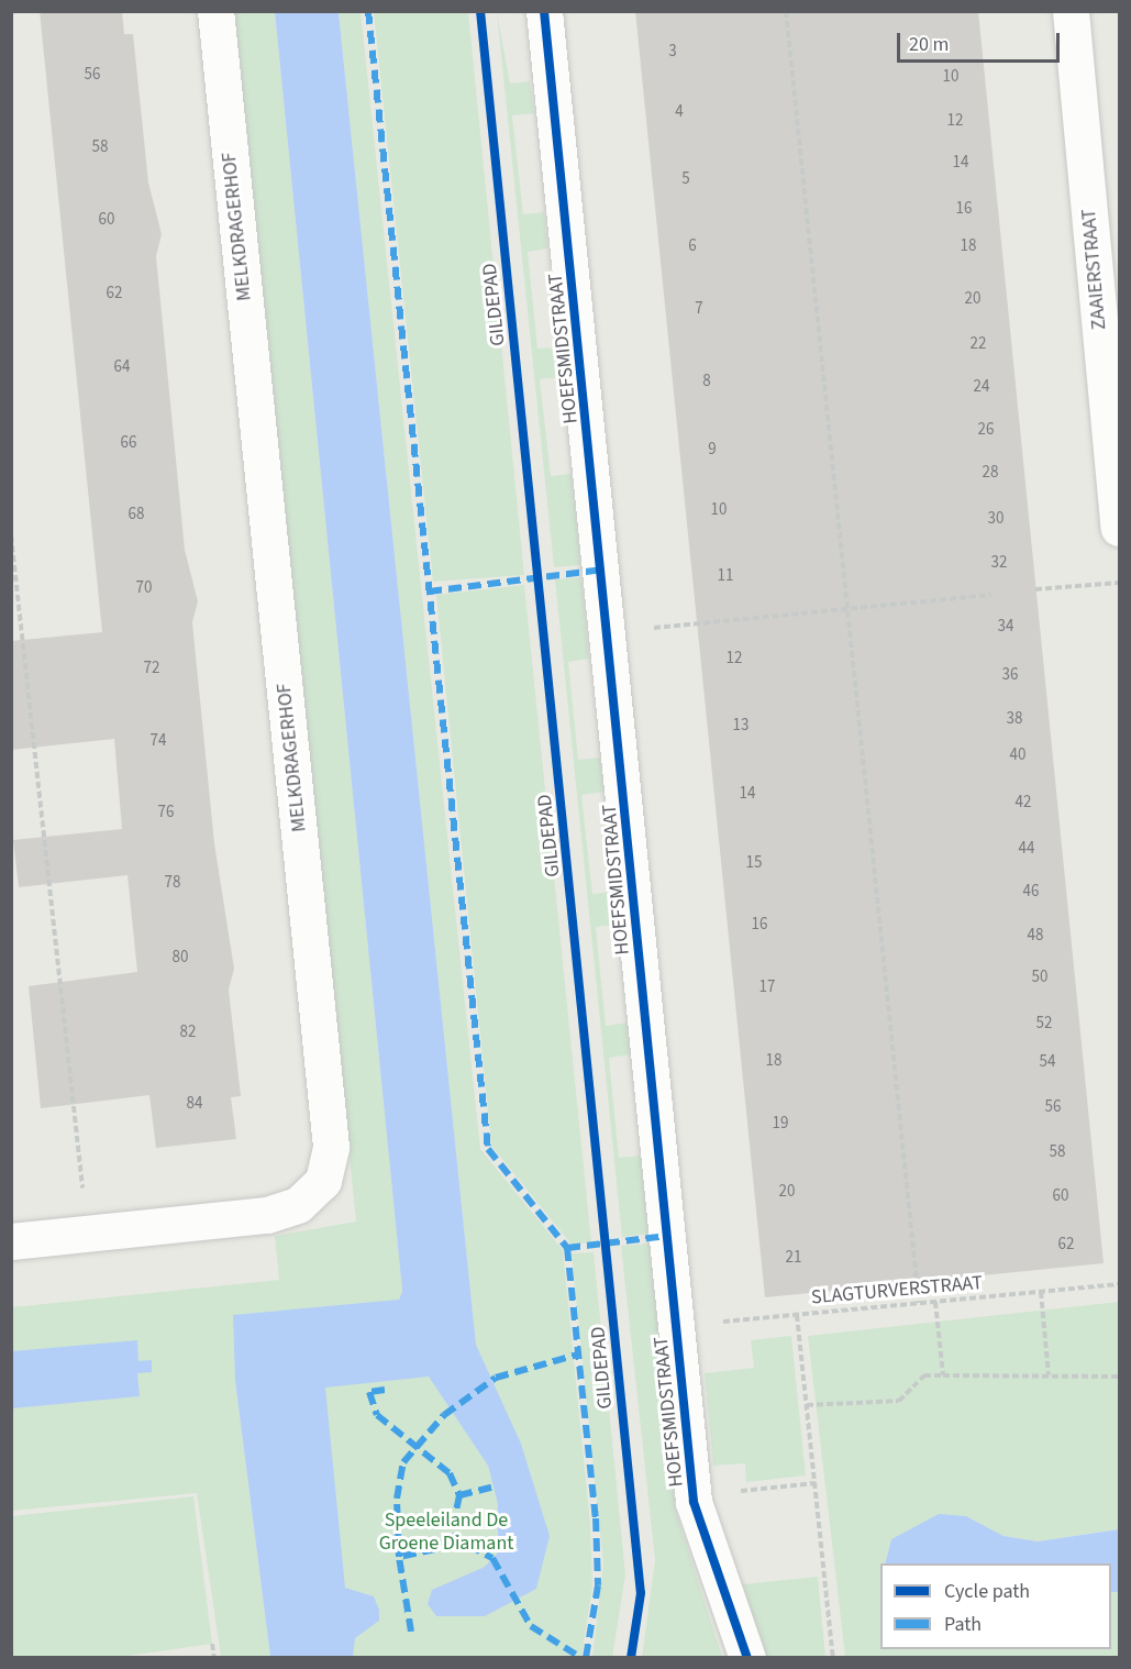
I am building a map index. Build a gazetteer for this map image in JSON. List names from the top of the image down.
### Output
{
  "streets": {
    "street": ["MELKDRAGERHOF", "ZAAIERSTRAAT", "HOEFSMIDSTRAAT"],
    "path": ["SLAGTURVERSTRAAT"],
    "cycle path": ["GILDEPAD"]
  },
  "crossings": [
    ["HOEFSMIDSTRAAT", "SLAGTURVERSTRAAT"]
  ],
  "parks": ["Speeleiland De Groene Diamant"],
  "house_numbers": [
    "3",
    "56",
    "10",
    "4",
    "12",
    "58",
    "14",
    "5",
    "16",
    "60",
    "6",
    "18",
    "62",
    "20",
    "7",
    "22",
    "64",
    "8",
    "24",
    "26",
    "66",
    "9",
    "28",
    "10",
    "68",
    "30",
    "32",
    "11",
    "70",
    "34",
    "12",
    "72",
    "36",
    "38",
    "13",
    "74",
    "40",
    "14",
    "42",
    "76",
    "44",
    "15",
    "78",
    "46",
    "16",
    "48",
    "80",
    "50",
    "17",
    "52",
    "82",
    "18",
    "54",
    "84",
    "56",
    "19",
    "58",
    "20",
    "60",
    "62",
    "21"
  ],
  "legend": ["Cycle path", "Path"],
  "scale_bar": "20 m"
}
